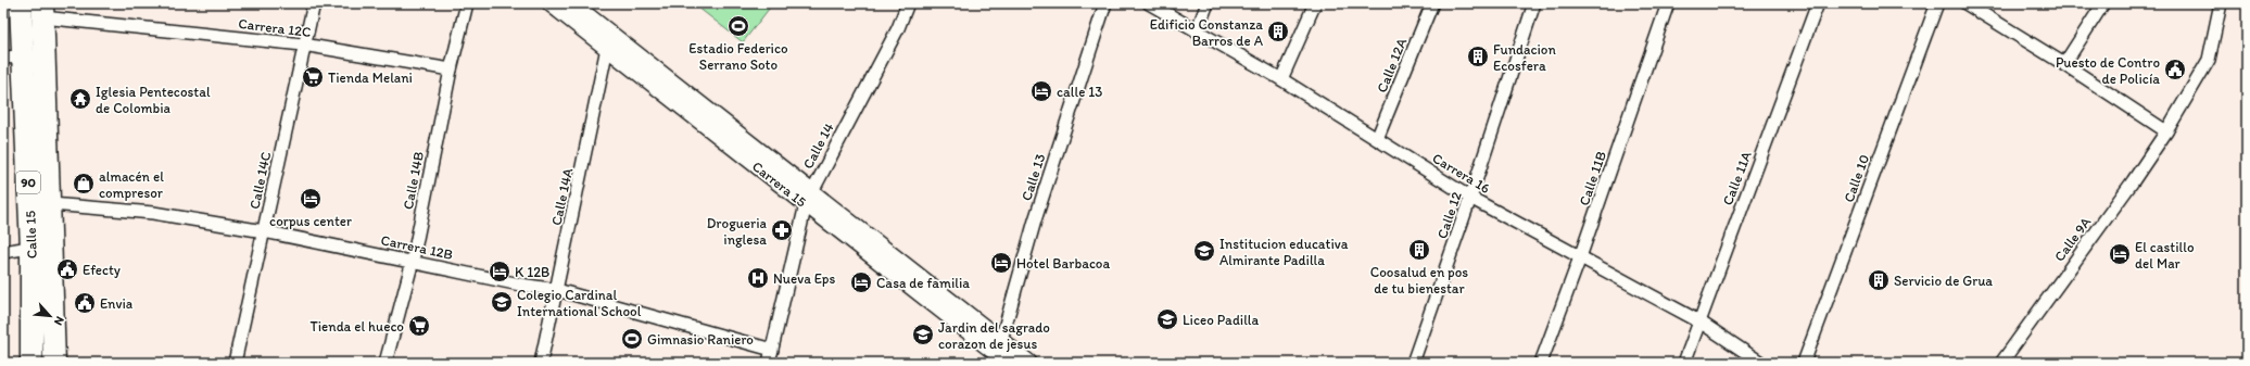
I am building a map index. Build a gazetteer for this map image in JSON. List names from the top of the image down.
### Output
{
  "streets": {
    "highway": ["90", "Calle 15"],
    "main road": ["Carrera 15"],
    "street": [
      "Carrera 12C",
      "Calle 12A",
      "Calle 14",
      "Carrera 16",
      "Calle 13",
      "Calle 11B",
      "Calle 11A",
      "Calle 10",
      "Calle 14C",
      "Calle 14B",
      "Calle 14A",
      "Calle 12",
      "Calle 9A",
      "Carrera 12B"
    ]
  },
  "crossings": [
    ["Carrera 12C", "Calle 14C"],
    ["Carrera 12C", "Calle 14B"],
    ["Carrera 12C", "Calle 15"],
    ["Calle 12A", "Carrera 16"],
    ["Calle 14", "Carrera 15"],
    ["Calle 14", "Carrera 12B"],
    ["Carrera 16", "Calle 11B"],
    ["Carrera 16", "Calle 11A"],
    ["Carrera 16", "Calle 12"],
    ["Calle 13", "Carrera 15"],
    ["Calle 14C", "Carrera 12B"],
    ["Calle 14B", "Carrera 12B"],
    ["Carrera 15", "Calle 14A"],
    ["Calle 14A", "Carrera 12B"],
    ["Calle 15", "Carrera 12B"]
  ],
  "places": {
    "sports": ["Estadio Federico Serrano Soto", "Gimnasio Raniero"],
    "building": [
      "Edificio Constanza Barros de A",
      "Fundacion Ecosfera",
      "Coosalud en pos de tu bienestar",
      "Servicio de Grua"
    ],
    "public building": ["Puesto de Contro de Policía", "Efecty", "Envia"],
    "supermarket": ["Tienda Melani", "Tienda el hueco"],
    "hotel": [
      "calle 13",
      "corpus center",
      "El castillo del Mar",
      "Hotel Barbacoa",
      "K 12B",
      "Casa de familia"
    ],
    "temple": ["Iglesia Pentecostal de Colombia"],
    "shop": ["almacén el compresor"],
    "pharmacy": ["Drogueria inglesa"],
    "school or university": [
      "Institucion educativa Almirante Padilla",
      "Colegio Cardinal International School",
      "Liceo Padilla",
      "Jardin del sagrado corazon de jesus"
    ],
    "hospital": ["Nueva Eps"]
  },
  "north": "bottom right"
}
